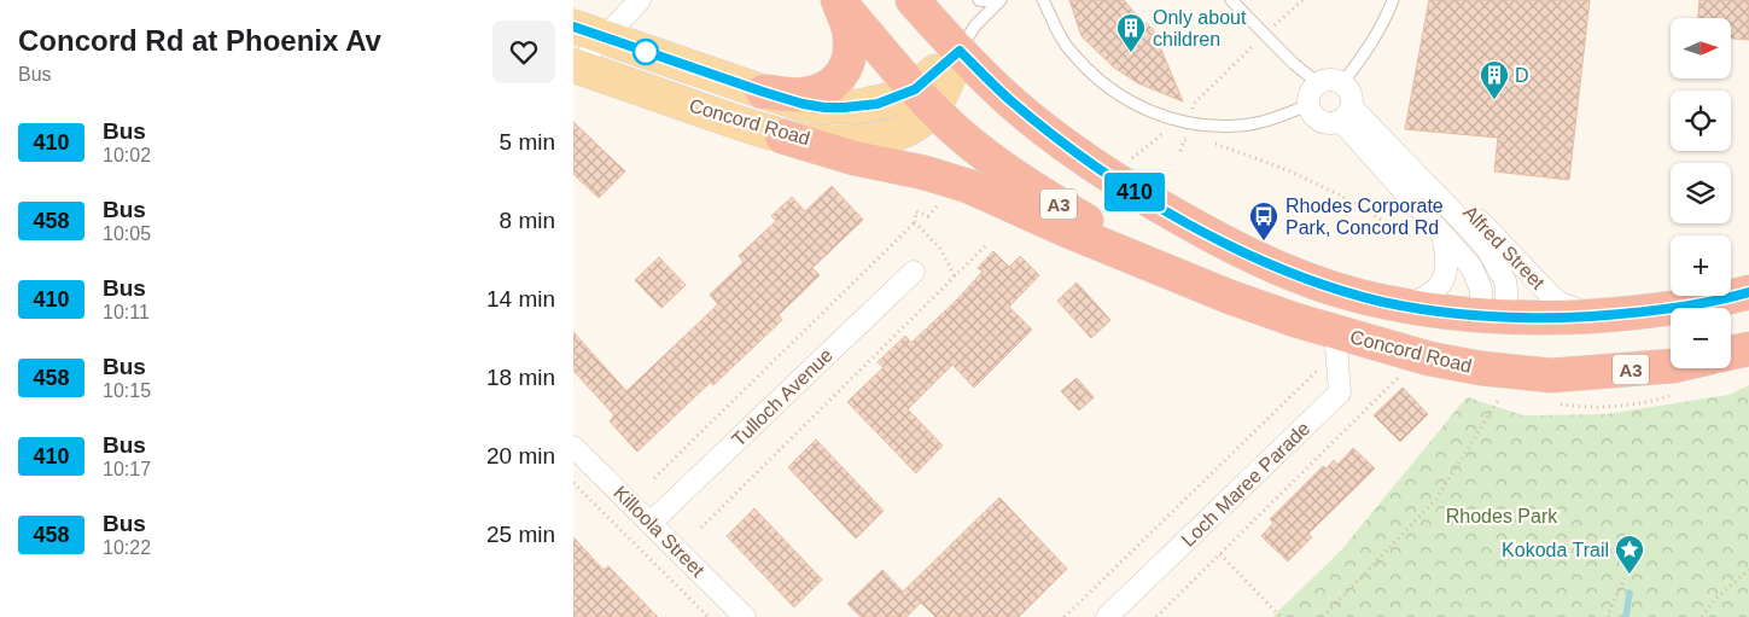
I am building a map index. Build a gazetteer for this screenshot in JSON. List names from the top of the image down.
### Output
{
  "streets": {
    "highway": ["Concord Road", "A3"],
    "street": [
      "Alfred Street",
      "Tulloch Avenue",
      "Loch Maree Parade",
      "Killoola Street"
    ]
  },
  "crossings": [
    ["Concord Road", "A3"],
    ["Concord Road", "Loch Maree Parade"],
    ["Tulloch Avenue", "Killoola Street"]
  ],
  "parks": ["Rhodes Park"],
  "places": {
    "building": ["Only about children", "D"],
    "bus stop": ["Rhodes Corporate Park, Concord Rd"],
    "place": ["Kokoda Trail"]
  },
  "lines": ["bus line 410"],
  "north": "right",
  "page": {
    "heading": ["Concord Rd at Phoenix Av", "Bus"],
    "on_map": "410",
    "map_buttons": ["+", "−"],
    "list": [
      {
        "mark": "410",
        "name": "Bus",
        "note": "10:02",
        "value": "5 min"
      },
      {
        "mark": "458",
        "name": "Bus",
        "note": "10:05",
        "value": "8 min"
      },
      {
        "mark": "410",
        "name": "Bus",
        "note": "10:11",
        "value": "14 min"
      },
      {
        "mark": "458",
        "name": "Bus",
        "note": "10:15",
        "value": "18 min"
      },
      {
        "mark": "410",
        "name": "Bus",
        "note": "10:17",
        "value": "20 min"
      },
      {
        "mark": "458",
        "name": "Bus",
        "note": "10:22",
        "value": "25 min"
      }
    ]
  }
}
